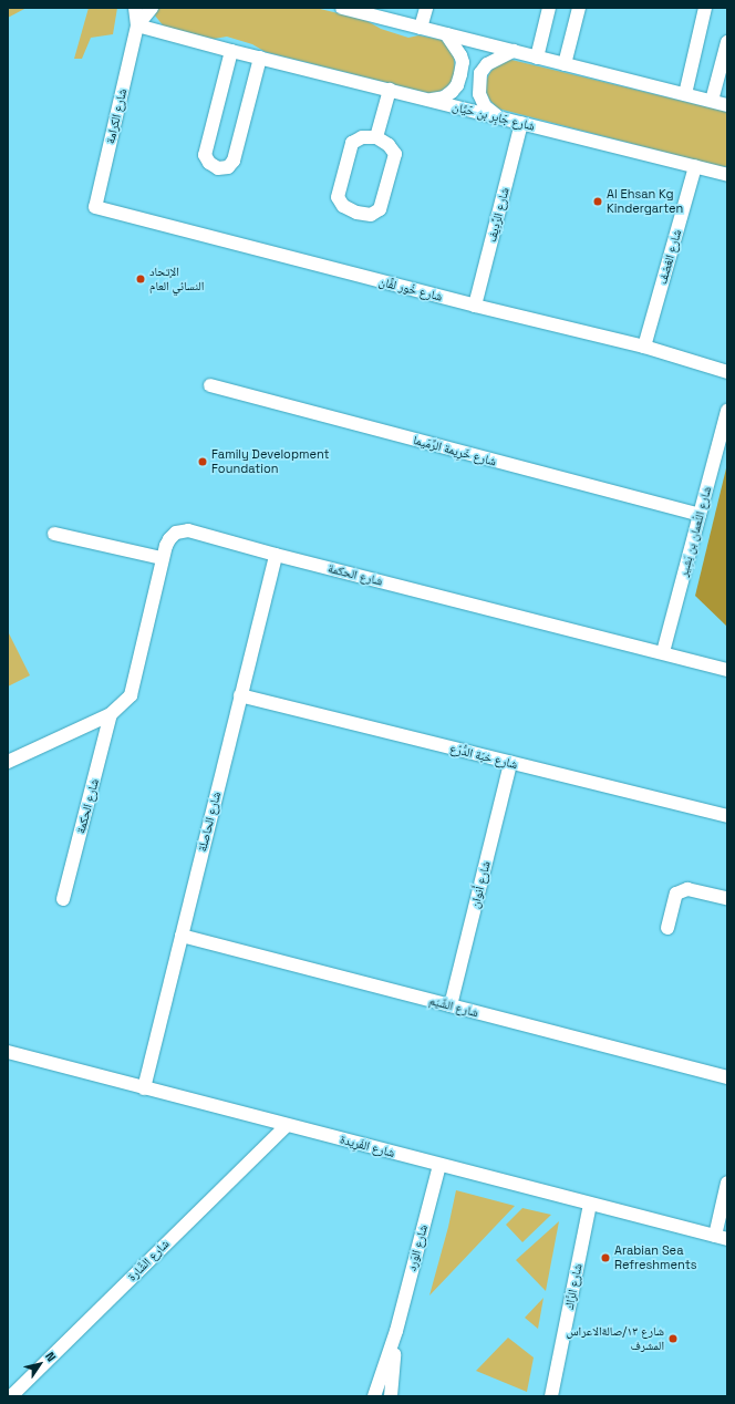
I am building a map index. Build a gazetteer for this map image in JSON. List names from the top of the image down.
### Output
{
  "streets": {
    "street": [
      "شارع الكرامة",
      "شارع جَابِر بن حَيَّان",
      "شارع الرَّدِيف",
      "شارع الغضف",
      "شارع خُور لفَّان",
      "شارع خَرِيمة الرِّمَيما",
      "شارع النُّعمان بن بَشِير",
      "شارع الحكمة",
      "شارع خبَة الدُّرُع",
      "شارع الحاصلة",
      "شارع أَنوان",
      "شارع الشِّيَم",
      "شارع الفَرِيدة",
      "شارع الوَرد",
      "شارع الشَّارة",
      "شارع الرَّاك"
    ]
  },
  "crossings": [
    ["شارع الكرامة", "شارع جَابِر بن حَيَّان"],
    ["شارع الكرامة", "شارع خُور لفَّان"],
    ["شارع جَابِر بن حَيَّان", "شارع الرَّدِيف"],
    ["شارع جَابِر بن حَيَّان", "شارع الغضف"],
    ["شارع الرَّدِيف", "شارع خُور لفَّان"],
    ["شارع الغضف", "شارع خُور لفَّان"],
    ["شارع خَرِيمة الرِّمَيما", "شارع النُّعمان بن بَشِير"],
    ["شارع النُّعمان بن بَشِير", "شارع الحكمة"],
    ["شارع الحكمة", "شارع الحاصلة"],
    ["شارع خبَة الدُّرُع", "شارع الحاصلة"],
    ["شارع خبَة الدُّرُع", "شارع أَنوان"],
    ["شارع الحاصلة", "شارع الشِّيَم"],
    ["شارع الحاصلة", "شارع الفَرِيدة"],
    ["شارع أَنوان", "شارع الشِّيَم"],
    ["شارع الفَرِيدة", "شارع الوَرد"],
    ["شارع الفَرِيدة", "شارع الشَّارة"],
    ["شارع الفَرِيدة", "شارع الرَّاك"]
  ],
  "places": [
    "Al Ehsan Kg Kindergarten",
    "الإتحاد النسائي العام",
    "Family Development Foundation",
    "Arabian Sea Refreshments",
    "شارع ١٣/صالةالاعراس المشرف"
  ],
  "north": "top right"
}
